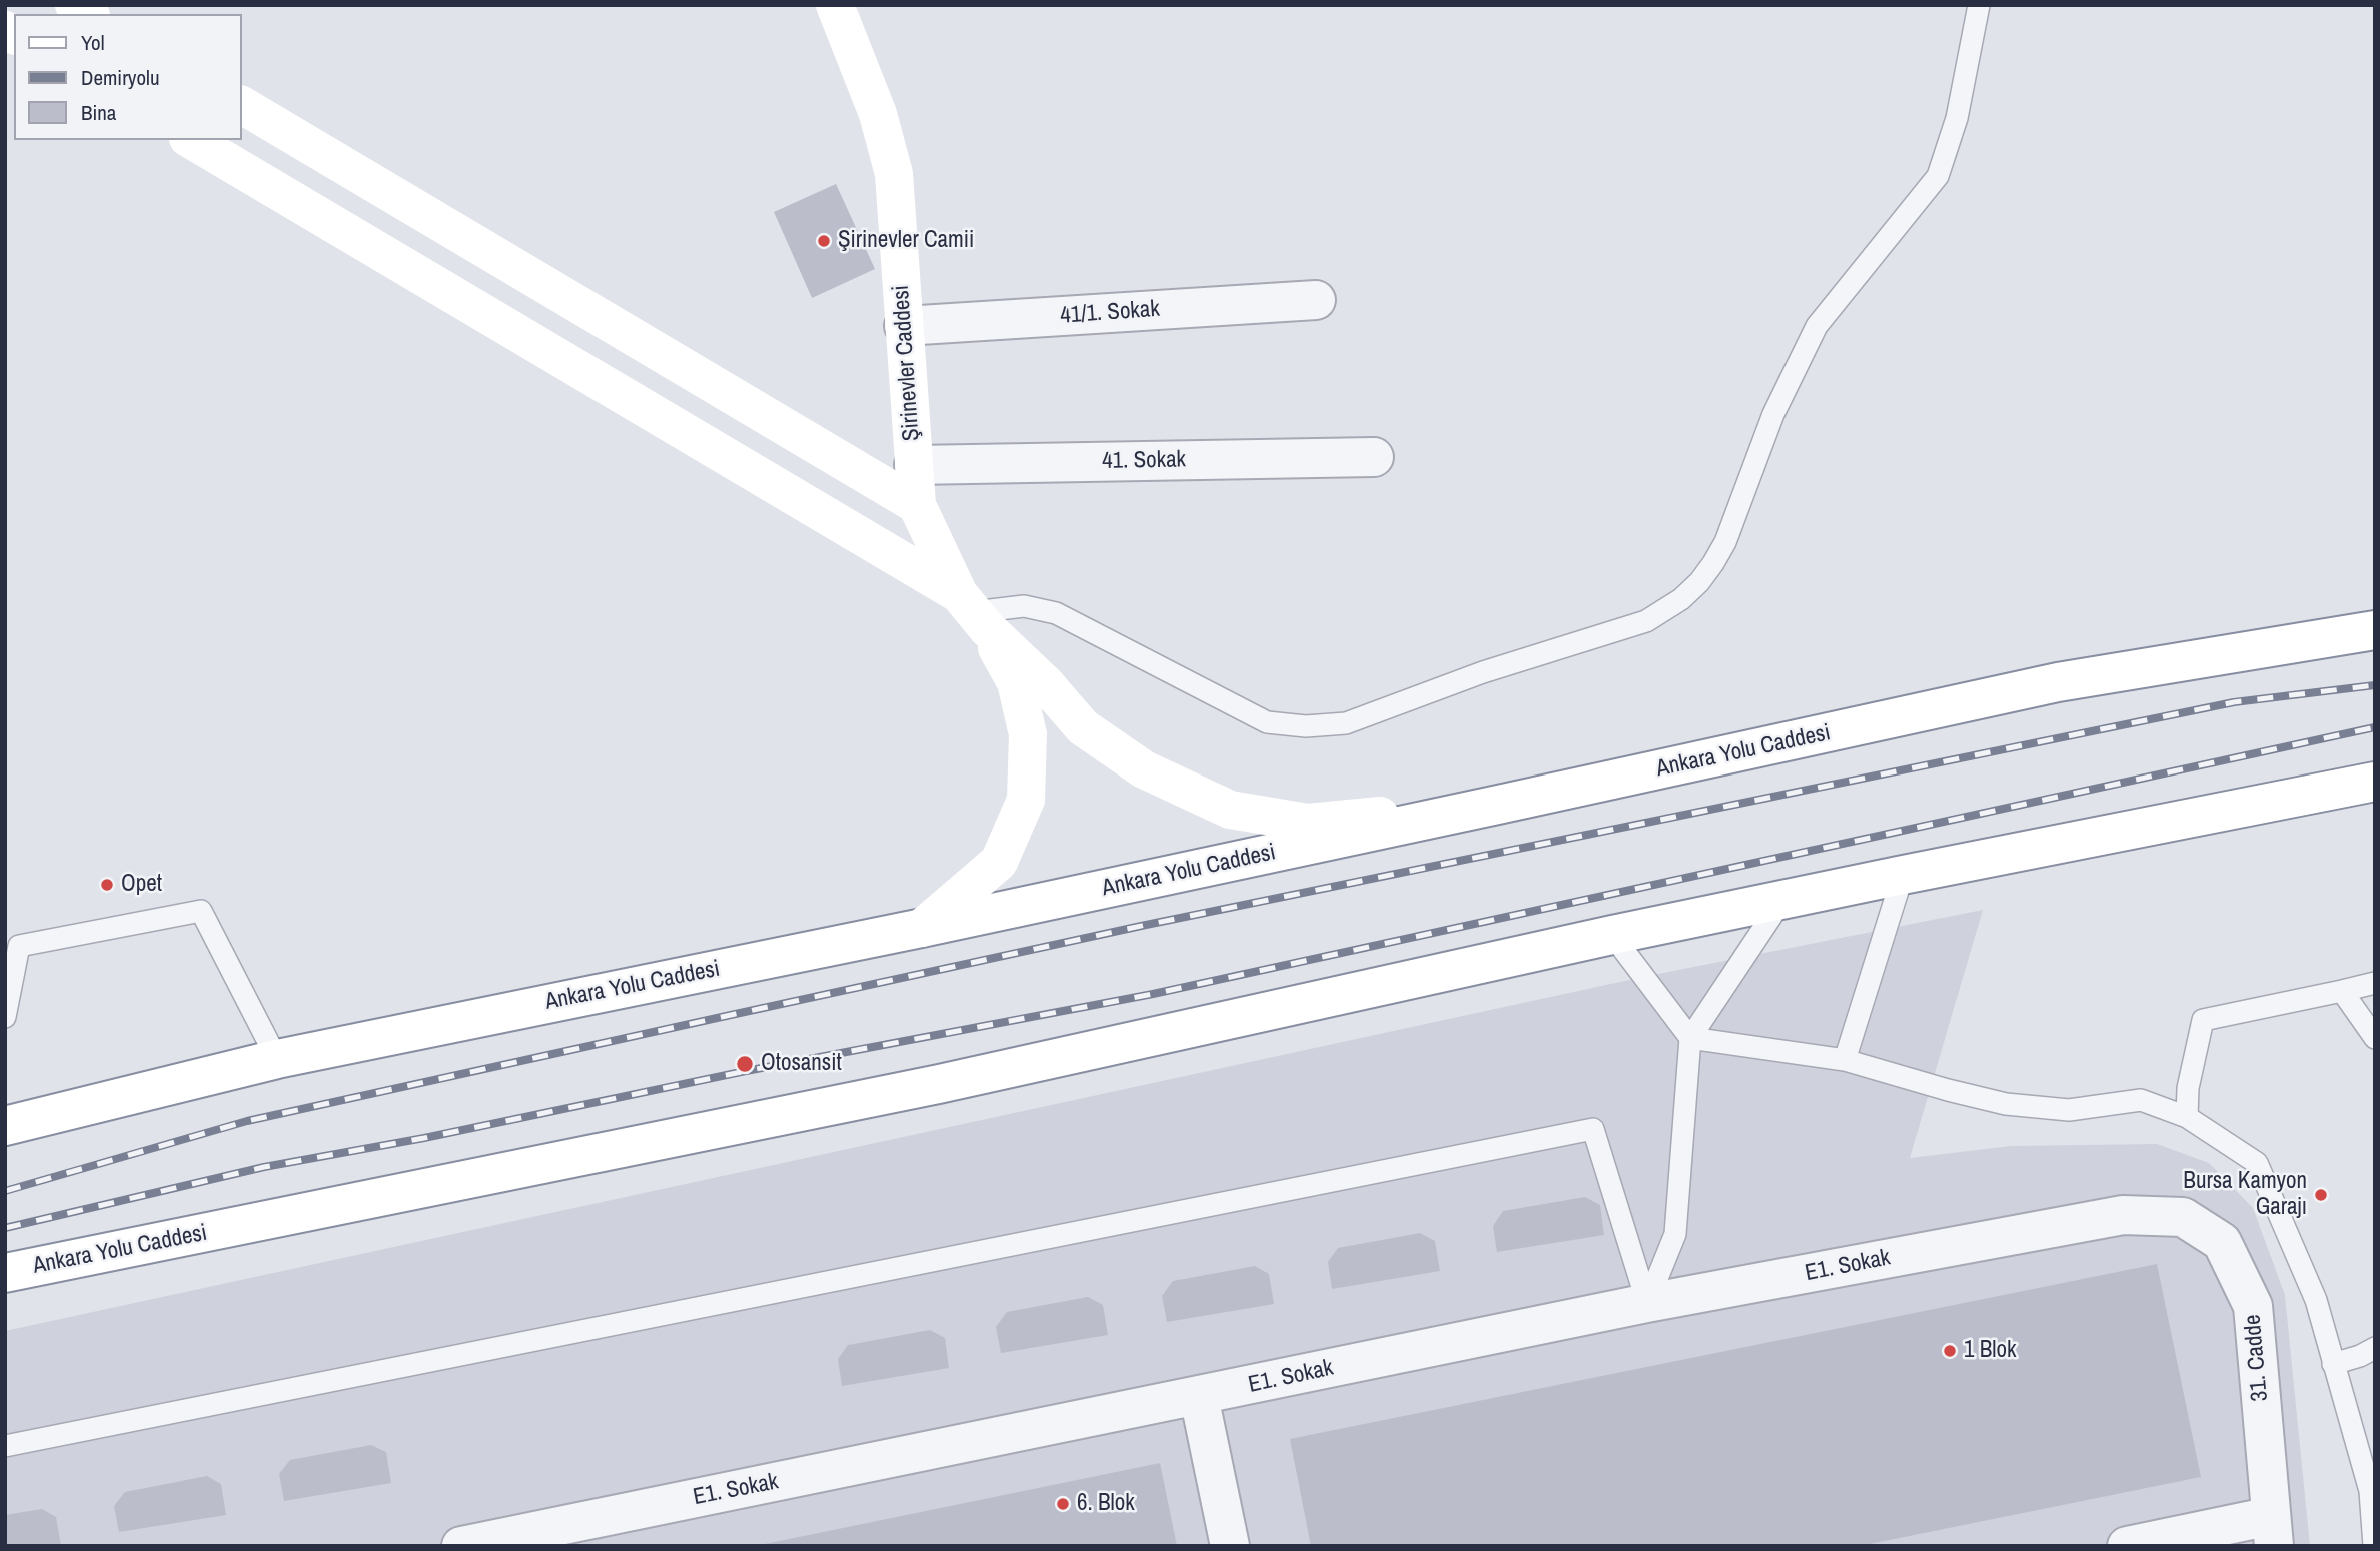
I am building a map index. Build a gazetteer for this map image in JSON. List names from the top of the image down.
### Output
{
  "streets": {
    "main road": ["Şirinevler Caddesi", "Ankara Yolu Caddesi"],
    "street": [
      "41/1. Sokak",
      "41. Sokak",
      "E1. Sokak",
      "31. Cadde"
    ]
  },
  "crossings": [
    ["41/1. Sokak", "Şirinevler Caddesi"],
    ["Şirinevler Caddesi", "41. Sokak"],
    ["Şirinevler Caddesi", "Ankara Yolu Caddesi"],
    ["E1. Sokak", "31. Cadde"]
  ],
  "places": [
    "Şirinevler Camii",
    "Opet",
    "Otosansit",
    "Bursa Kamyon Garajı",
    "1 Blok",
    "6. Blok"
  ],
  "legend": ["Yol", "Demiryolu", "Bina"]
}
